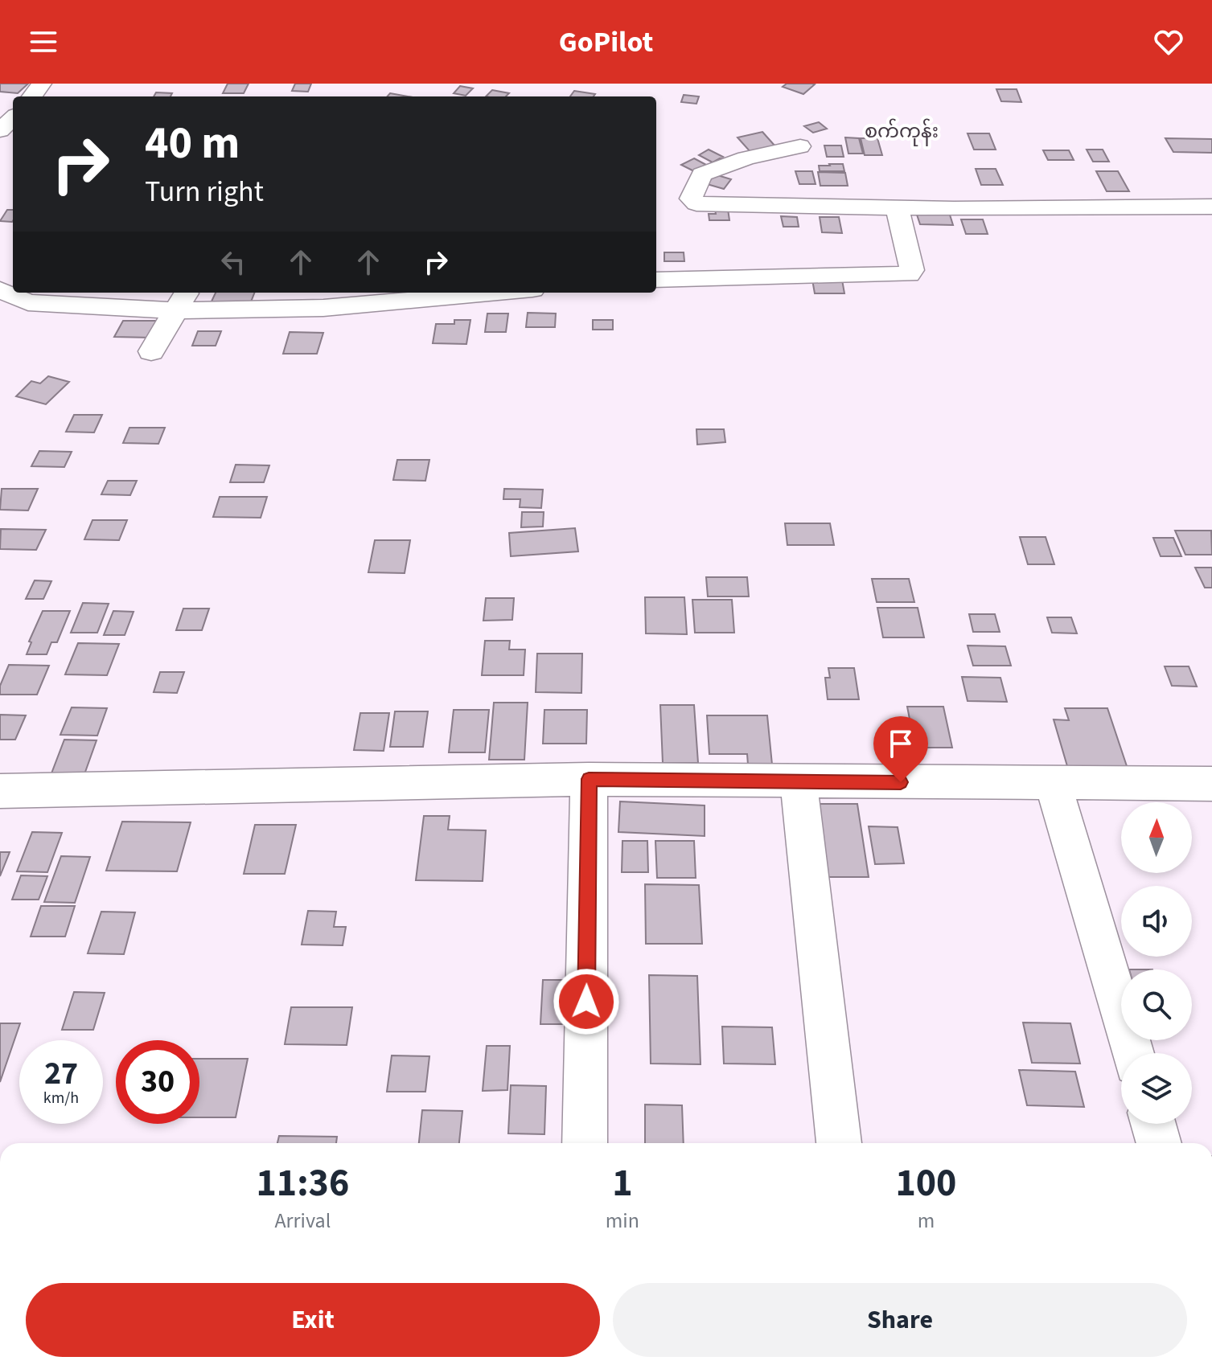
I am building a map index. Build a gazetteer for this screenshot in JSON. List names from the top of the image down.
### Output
{
  "districts": ["စက်ကုန်း"],
  "north": "top",
  "page": {
    "header": "GoPilot",
    "turn": ["40 m", "Turn right"],
    "speed": "27 km/h",
    "limit": "30",
    "eta": [
      "11:36",
      "Arrival",
      "1",
      "min",
      "100",
      "m"
    ],
    "buttons": ["Exit", "Share"]
  }
}
